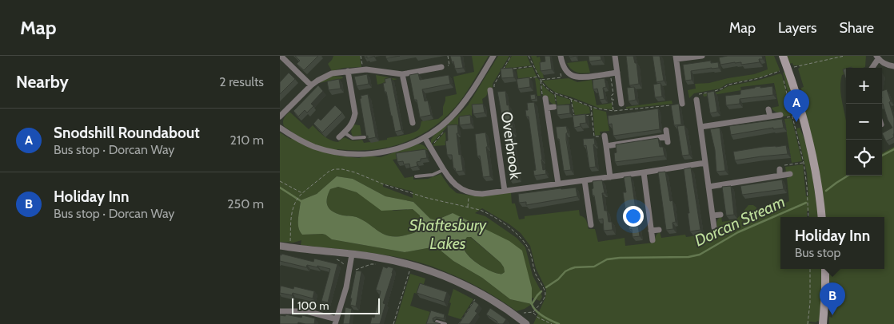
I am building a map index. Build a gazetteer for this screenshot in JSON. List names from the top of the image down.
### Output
{
  "streets": {
    "street": ["Overbrook"]
  },
  "water": ["Dorcan Stream", "Shaftesbury Lakes"],
  "scale_bar": "100 m",
  "page": {
    "header": "Map",
    "nav": ["Map", "Layers", "Share"],
    "heading": ["Nearby", "2 results"],
    "map_buttons": ["+", "−"],
    "pins": ["A", "B"],
    "list": [
      {
        "mark": "A",
        "name": "Snodshill Roundabout",
        "note": "Bus stop · Dorcan Way",
        "value": "210 m"
      },
      {
        "mark": "B",
        "name": "Holiday Inn",
        "note": "Bus stop · Dorcan Way",
        "value": "250 m"
      }
    ],
    "popup": ["Holiday Inn", "Bus stop"],
    "scale": "100 m"
  }
}
